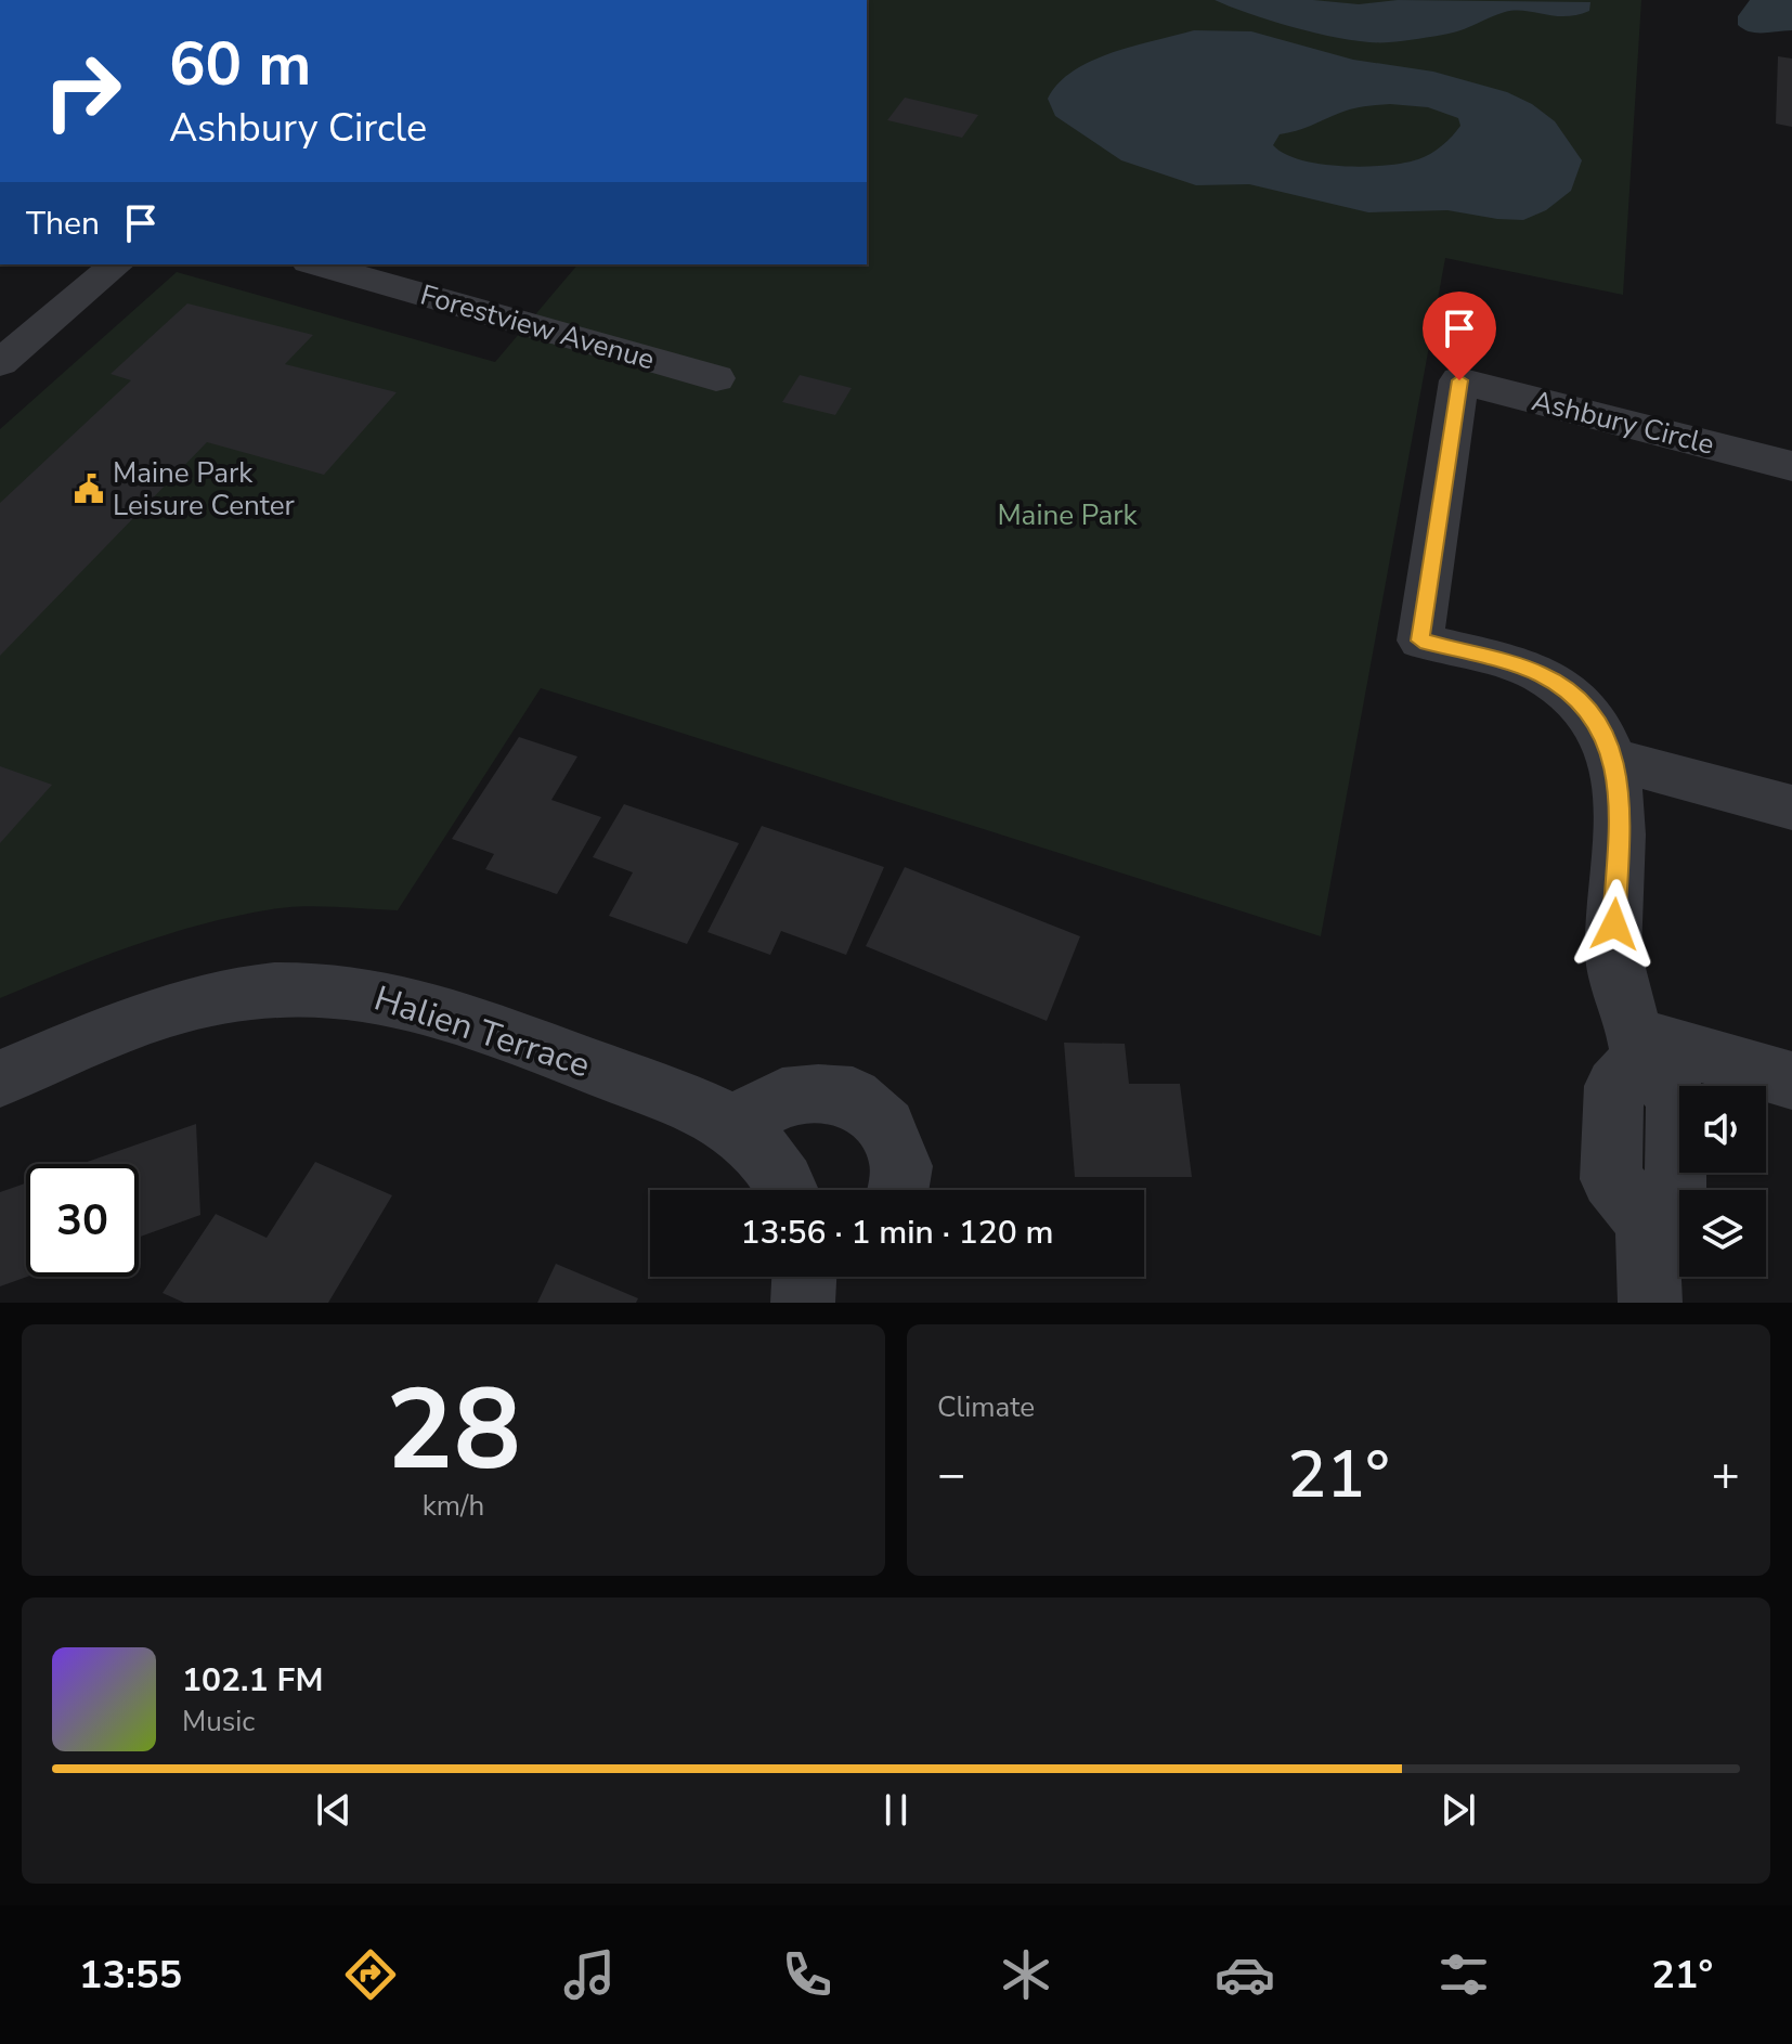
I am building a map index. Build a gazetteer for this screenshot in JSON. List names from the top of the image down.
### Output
{
  "streets": {
    "street": ["Forestview Avenue", "Ashbury Circle", "Halien Terrace"]
  },
  "parks": ["Maine Park"],
  "places": {
    "public building": ["Maine Park Leisure Center"]
  },
  "page": {
    "turn": ["60 m", "Ashbury Circle"],
    "then": "Then",
    "limit": "30",
    "trip": "13:56 · 1 min · 120 m",
    "tile": [
      ["28", "km/h"],
      "Climate"
    ],
    "heat": ["−", "21°", "+"],
    "song": ["102.1 FM", "Music"],
    "tabs": ["13:55", "21°"]
  }
}
